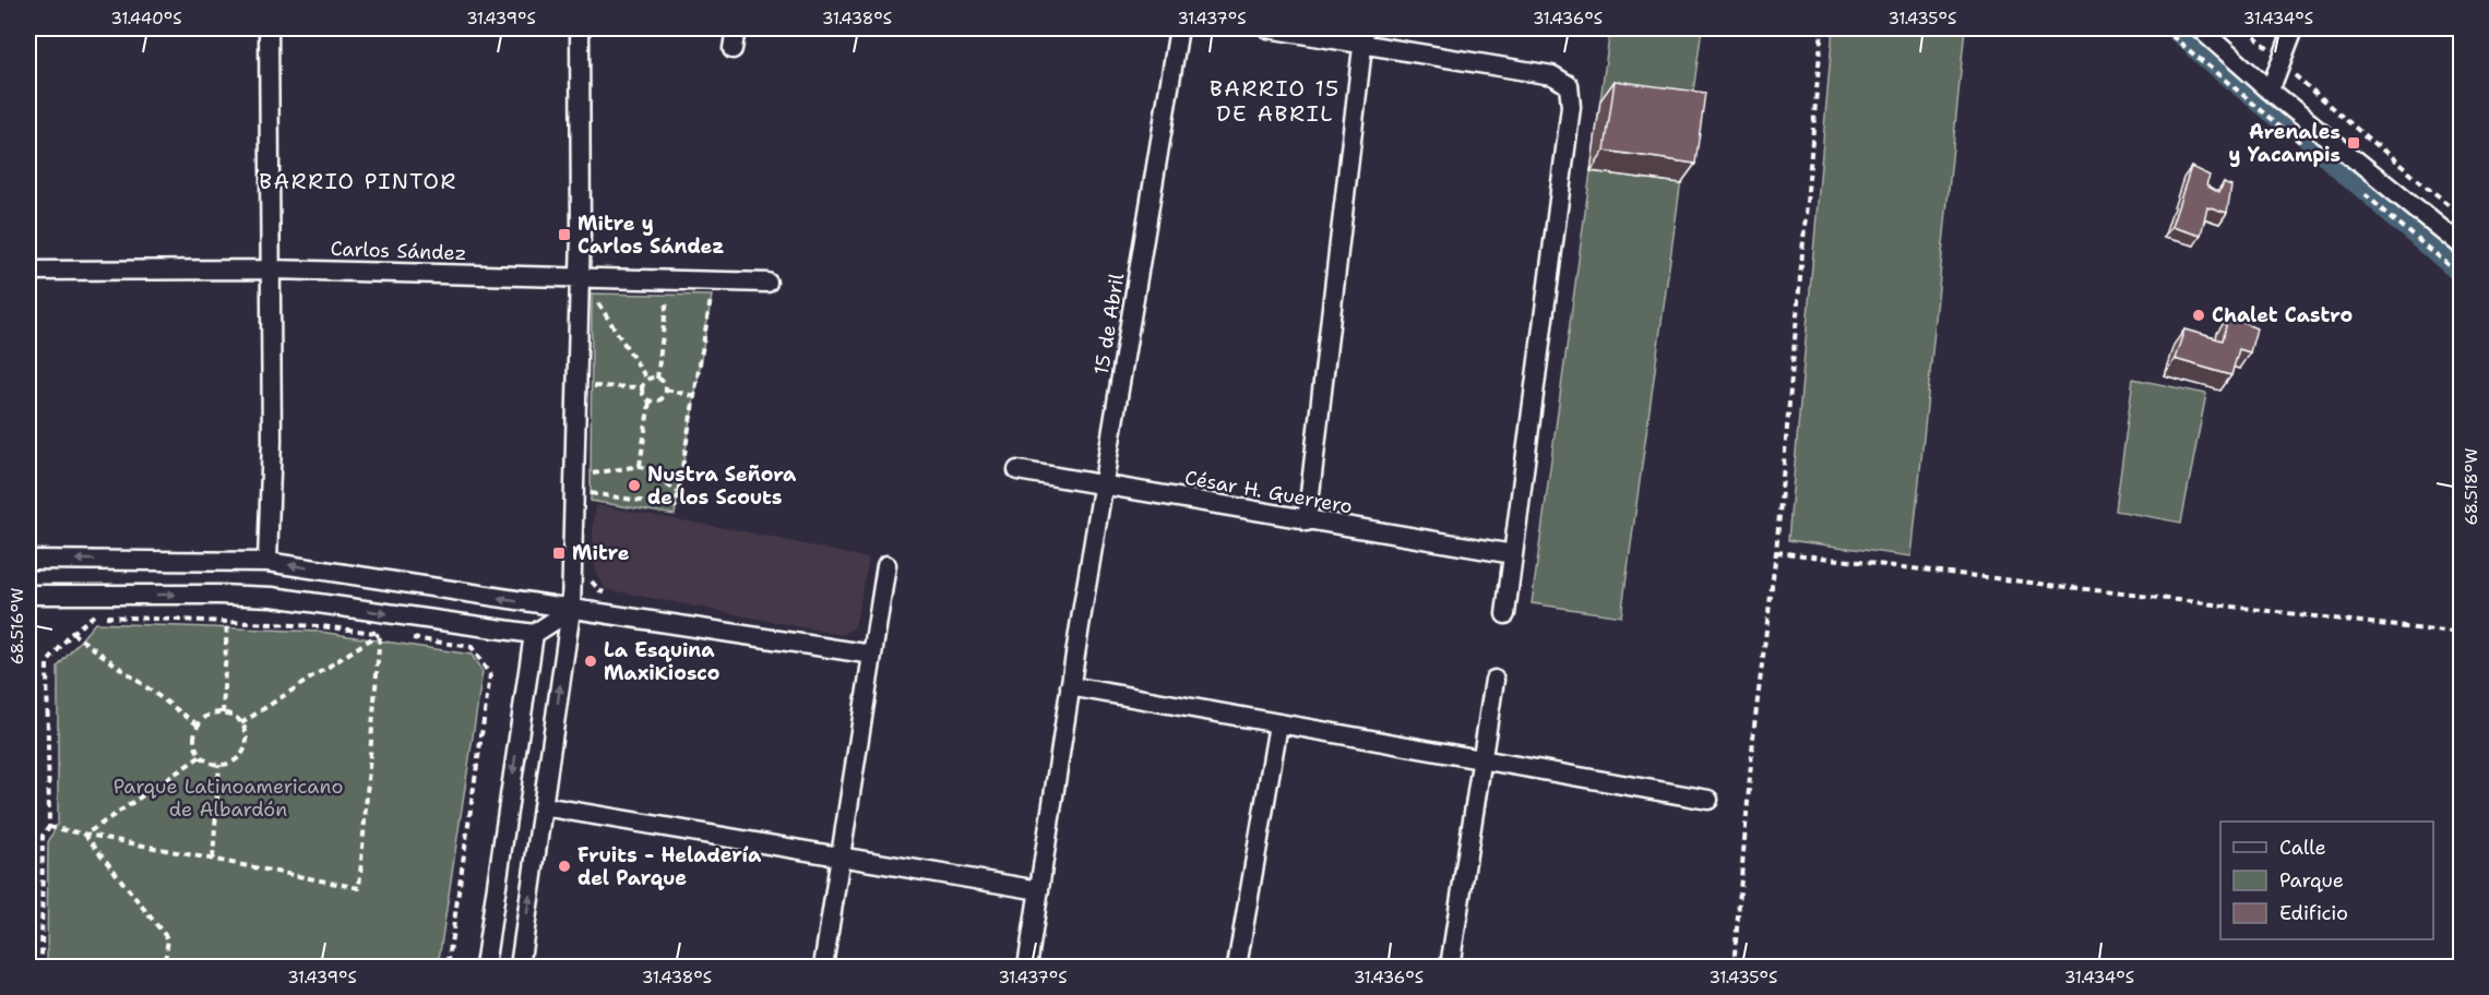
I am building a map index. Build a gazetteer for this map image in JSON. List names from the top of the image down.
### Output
{
  "streets": {
    "street": ["Carlos Sández", "15 de Abril", "César H. Guerrero"]
  },
  "crossings": [
    ["15 de Abril", "César H. Guerrero"]
  ],
  "districts": ["BARRIO 15 DE ABRIL", "BARRIO PINTOR"],
  "parks": ["Parque Latinoamericano de Albardón"],
  "places": {
    "transit": ["Arenales y Yacampis", "Mitre y Carlos Sández", "Mitre"],
    "other": [
      "Chalet Castro",
      "Nustra Señora de los Scouts",
      "La Esquina MaxiKiosco",
      "Fruits - Heladería del Parque"
    ]
  },
  "legend": ["Calle", "Parque", "Edificio"],
  "coordinates": [
    "31.440°S",
    "31.439°S",
    "31.438°S",
    "31.437°S",
    "31.436°S",
    "31.435°S",
    "31.434°S",
    "68.518°W",
    "68.516°W"
  ]
}
